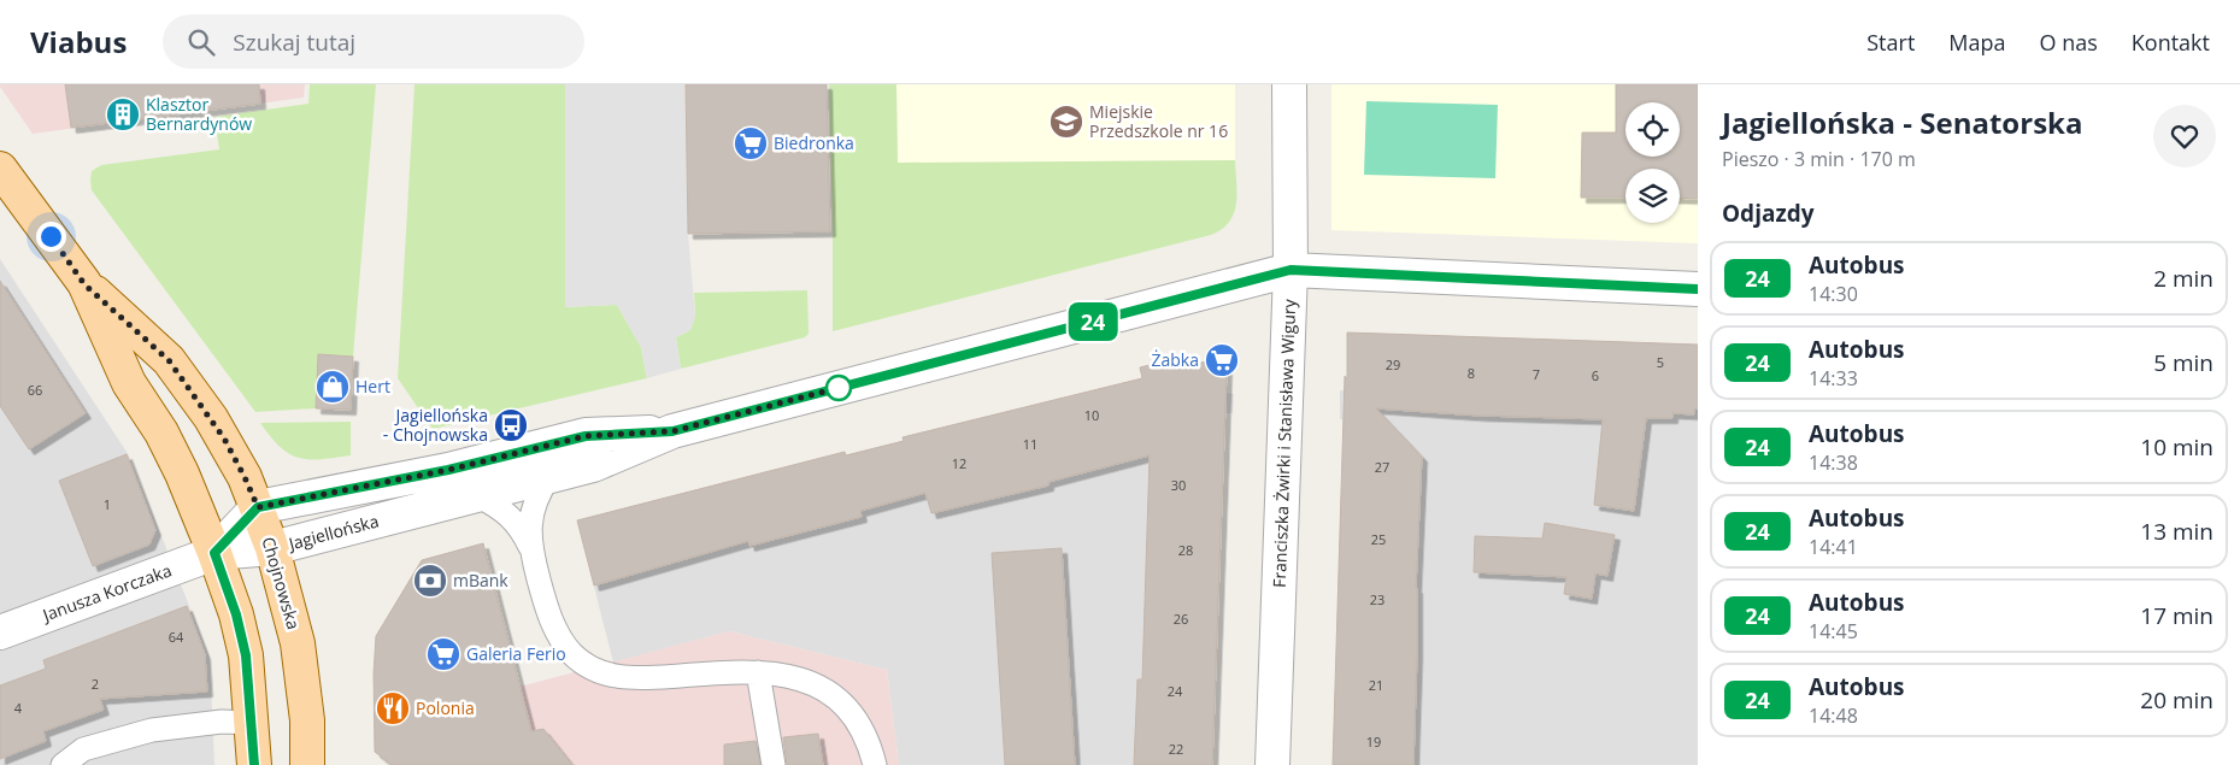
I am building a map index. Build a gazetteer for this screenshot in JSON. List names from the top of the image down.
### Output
{
  "streets": {
    "main road": ["Chojnowska"],
    "street": ["Franciszka Żwirki i Stanisława Wigury", "Jagiellońska", "Janusza Korczaka"]
  },
  "crossings": [
    ["Franciszka Żwirki i Stanisława Wigury", "Jagiellońska"],
    ["Jagiellońska", "Chojnowska"],
    ["Jagiellońska", "Janusza Korczaka"],
    ["Chojnowska", "Janusza Korczaka"]
  ],
  "places": {
    "building": ["Klasztor Bernardynów"],
    "school or university": ["Miejskie Przedszkole nr 16"],
    "supermarket": ["Biedronka", "Żabka", "Galeria Ferio"],
    "shop": ["Hert"],
    "bus stop": ["Jagiellońska - Chojnowska"],
    "bank": ["mBank"],
    "restaurant": ["Polonia"]
  },
  "lines": ["bus line 24"],
  "house_numbers": [
    "5",
    "29",
    "8",
    "7",
    "6",
    "66",
    "10",
    "11",
    "12",
    "27",
    "30",
    "1",
    "25",
    "28",
    "23",
    "26",
    "64",
    "2",
    "21",
    "24",
    "4",
    "19",
    "22"
  ],
  "page": {
    "header": "Viabus",
    "search": "Szukaj tutaj",
    "nav": [
      "Start",
      "Mapa",
      "O nas",
      "Kontakt"
    ],
    "on_map": "24",
    "heading": [
      ["Jagiellońska - Senatorska", "Pieszo · 3 min · 170 m"],
      "Odjazdy"
    ],
    "list": [
      {
        "mark": "24",
        "name": "Autobus",
        "note": "14:30",
        "value": "2 min"
      },
      {
        "mark": "24",
        "name": "Autobus",
        "note": "14:33",
        "value": "5 min"
      },
      {
        "mark": "24",
        "name": "Autobus",
        "note": "14:38",
        "value": "10 min"
      },
      {
        "mark": "24",
        "name": "Autobus",
        "note": "14:41",
        "value": "13 min"
      },
      {
        "mark": "24",
        "name": "Autobus",
        "note": "14:45",
        "value": "17 min"
      },
      {
        "mark": "24",
        "name": "Autobus",
        "note": "14:48",
        "value": "20 min"
      }
    ]
  }
}
